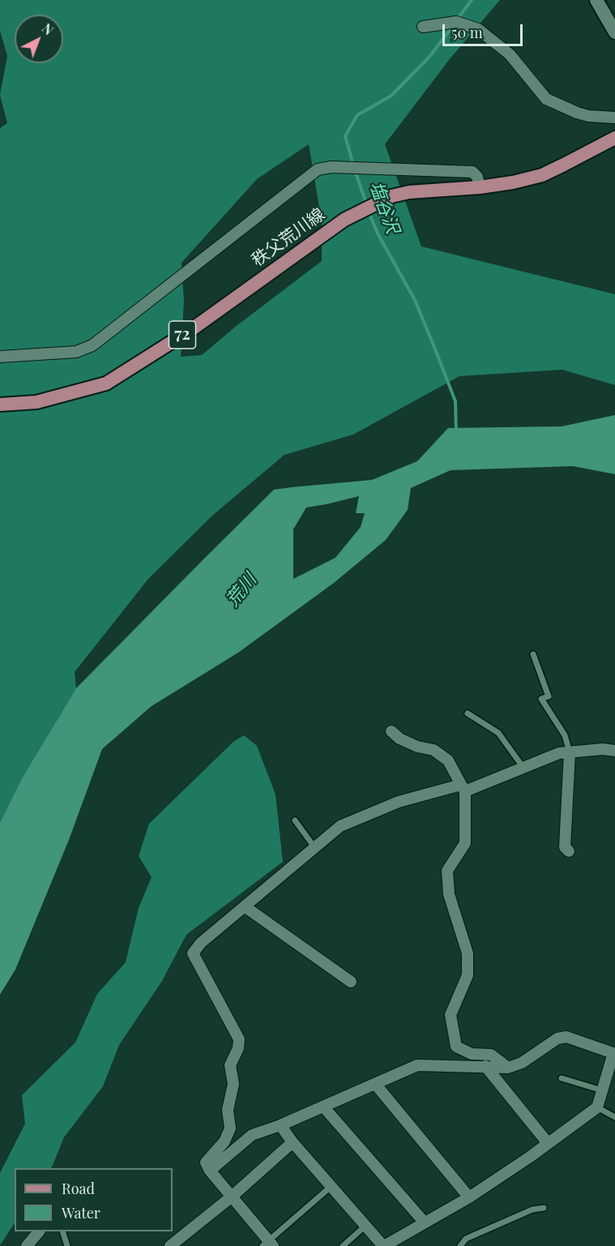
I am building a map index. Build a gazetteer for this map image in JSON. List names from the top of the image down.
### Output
{
  "streets": {
    "main road": ["秩父荒川線", "72"]
  },
  "water": ["塩谷沢", "荒川"],
  "legend": ["Road", "Water"],
  "scale_bar": "50 m",
  "north": "top right"
}
